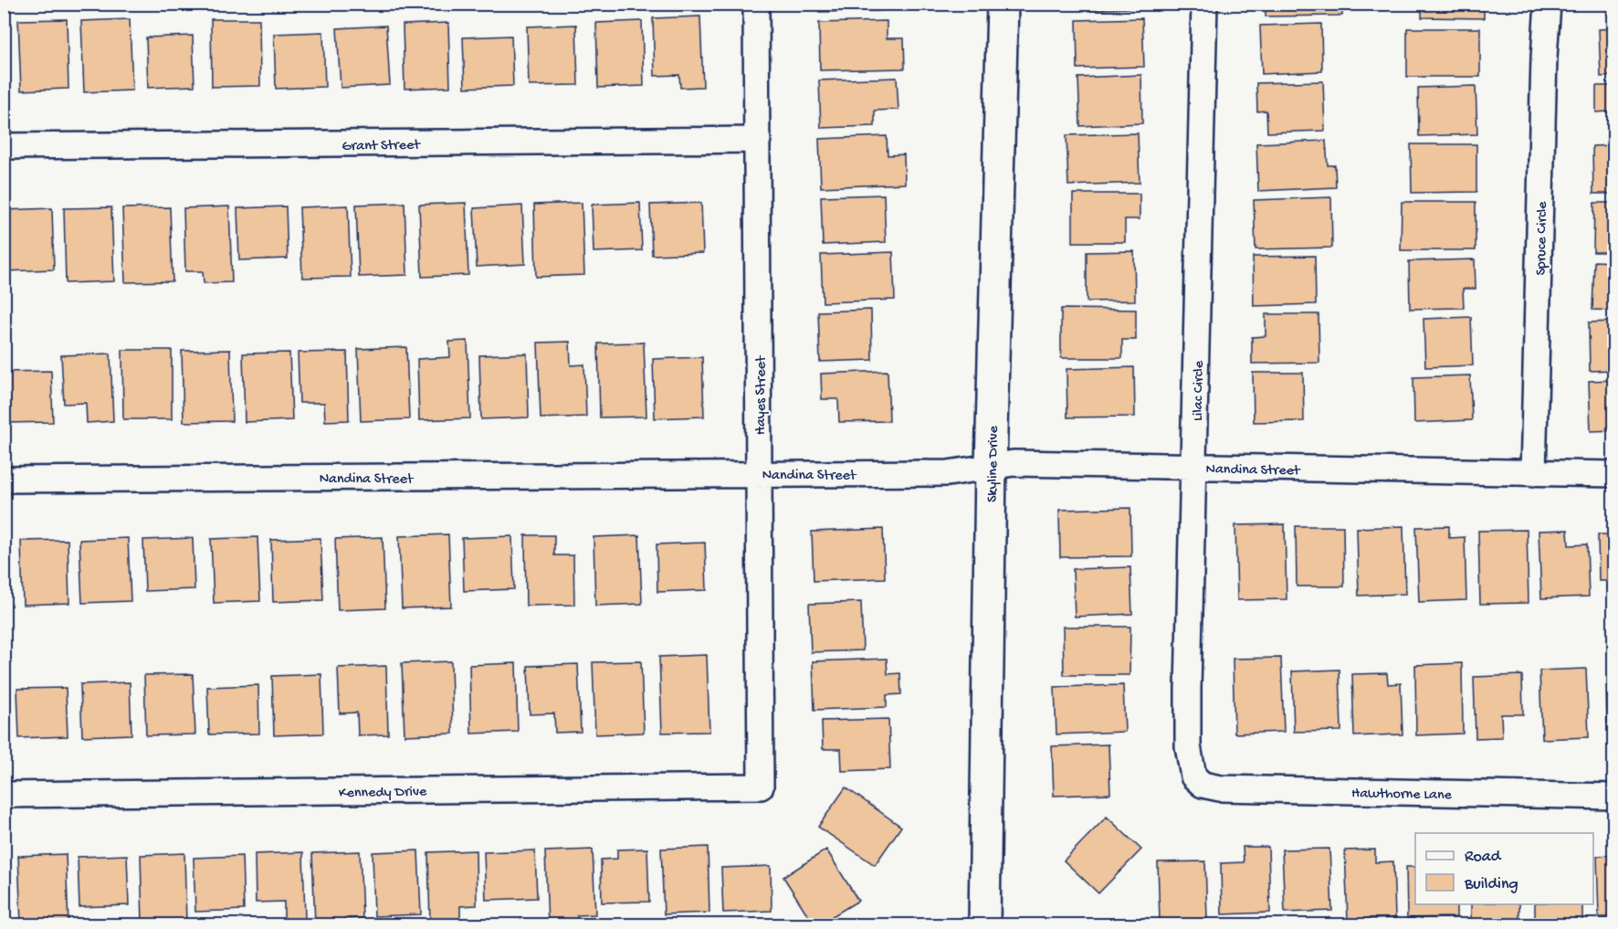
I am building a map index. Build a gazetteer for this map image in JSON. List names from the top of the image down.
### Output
{
  "streets": {
    "street": [
      "Grant Street",
      "Spruce Circle",
      "Lilac Circle",
      "Hayes Street",
      "Skyline Drive",
      "Nandina Street",
      "Kennedy Drive",
      "Hawthorne Lane"
    ]
  },
  "crossings": [
    ["Grant Street", "Hayes Street"],
    ["Spruce Circle", "Nandina Street"],
    ["Lilac Circle", "Nandina Street"],
    ["Lilac Circle", "Hawthorne Lane"],
    ["Hayes Street", "Nandina Street"],
    ["Hayes Street", "Kennedy Drive"],
    ["Skyline Drive", "Nandina Street"]
  ],
  "legend": ["Road", "Building"]
}
